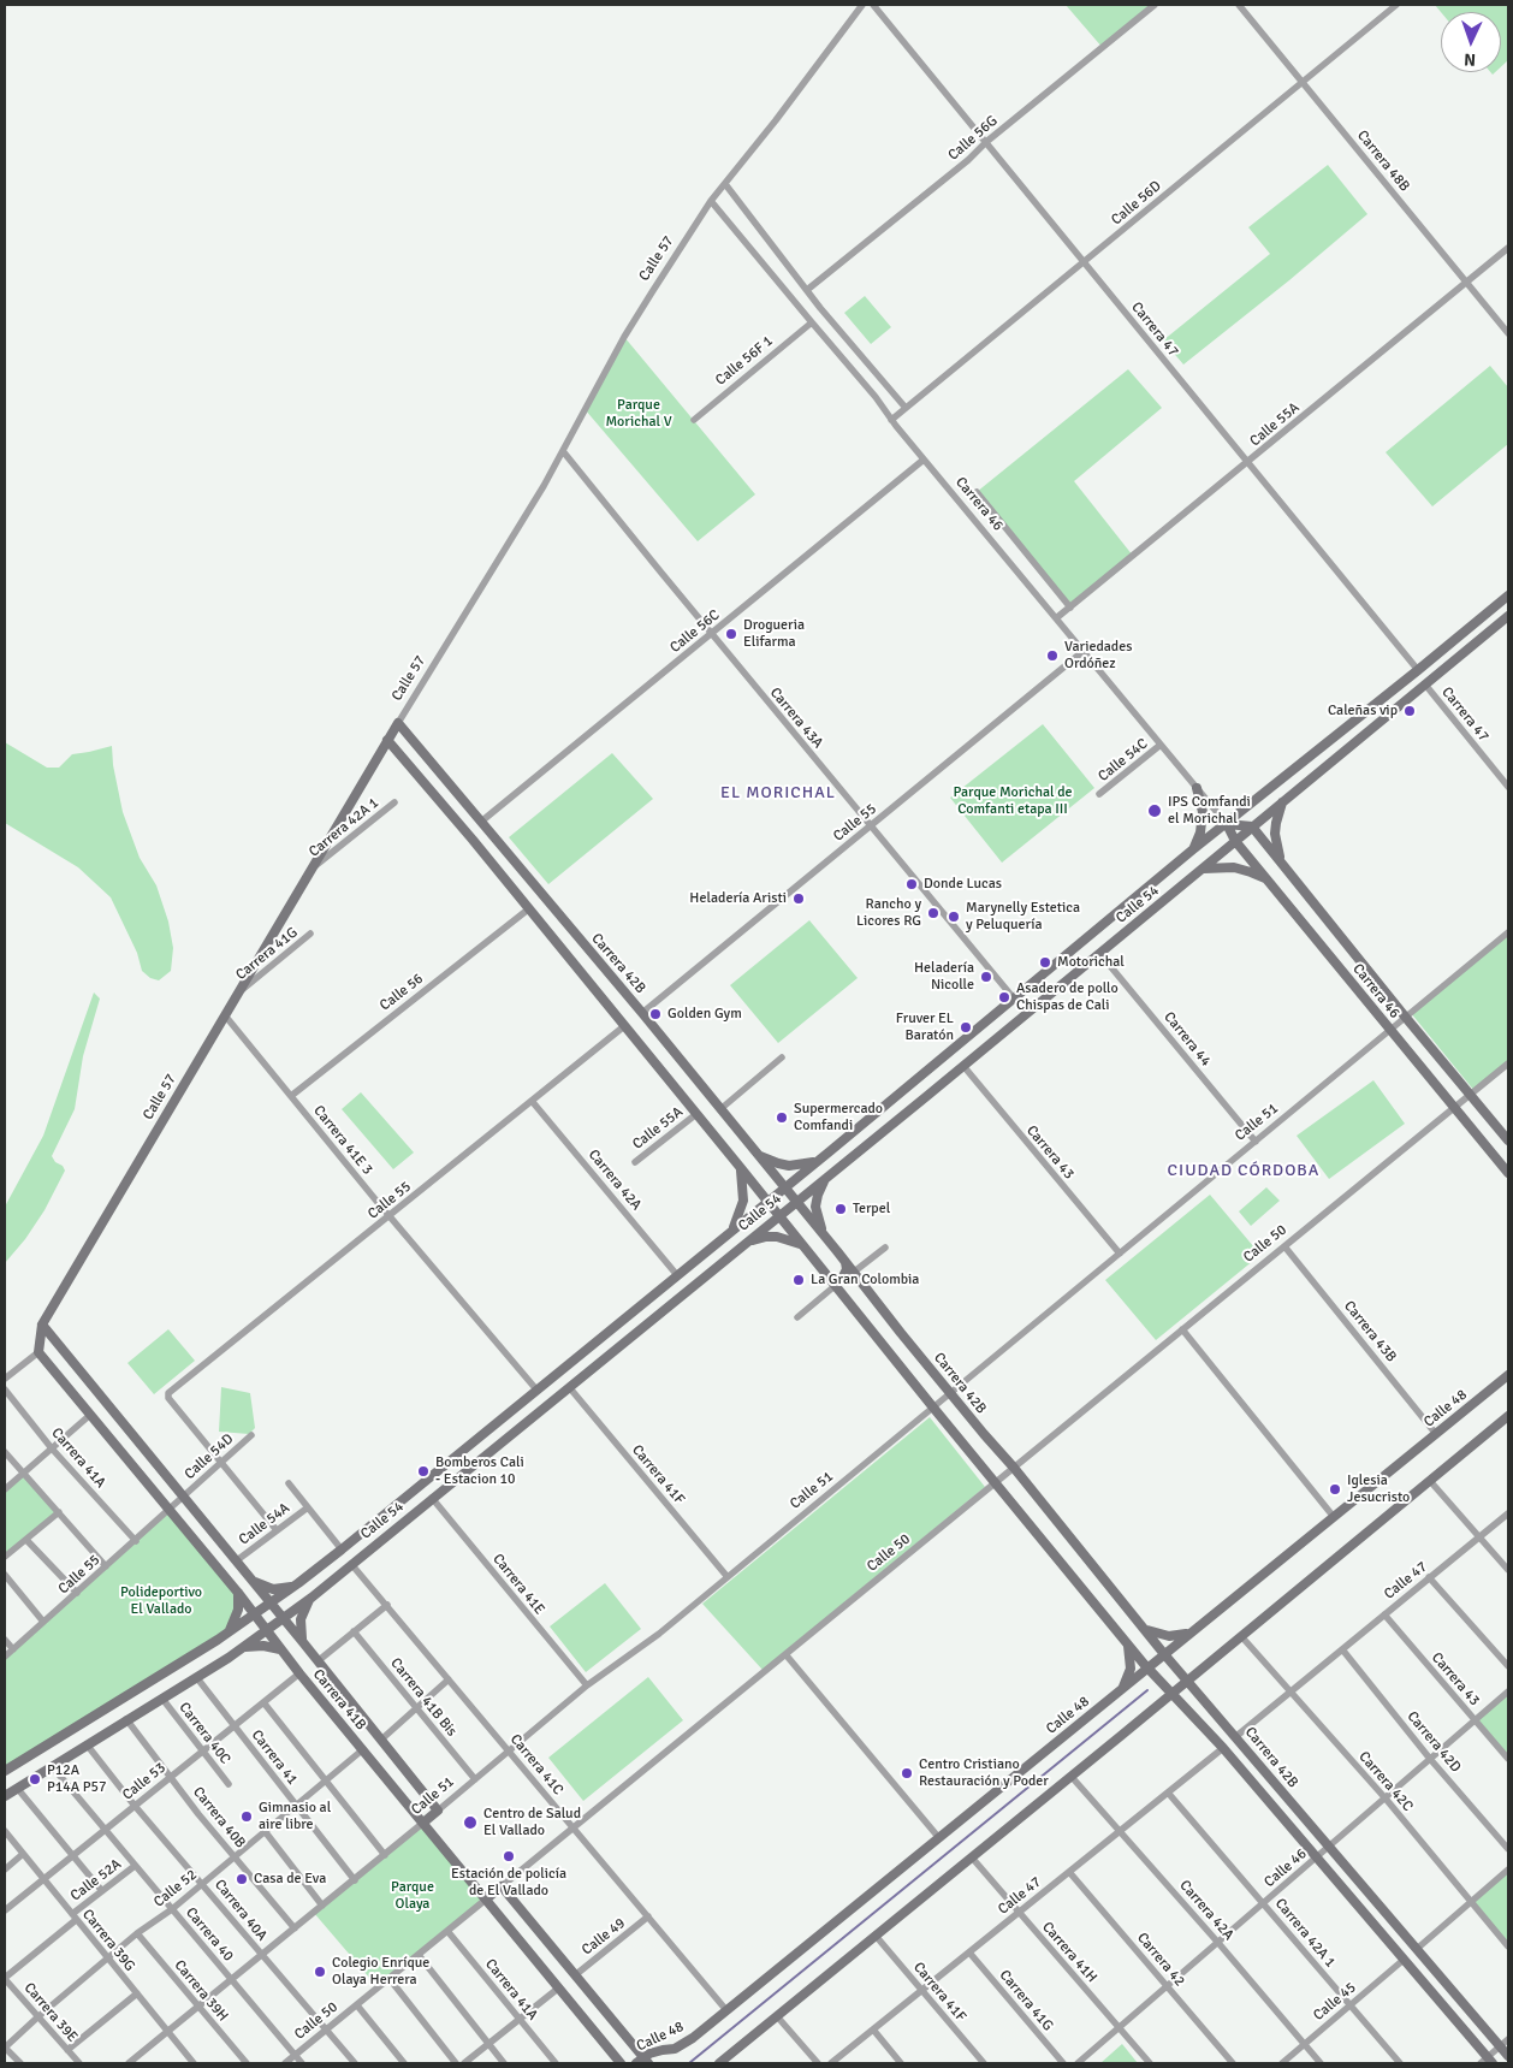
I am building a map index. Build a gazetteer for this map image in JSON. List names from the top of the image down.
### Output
{
  "streets": {
    "street": [
      "Calle 56G",
      "Carrera 48B",
      "Calle 56D",
      "Calle 57",
      "Carrera 47",
      "Calle 56F 1",
      "Calle 55A",
      "Carrera 46",
      "Calle 56C",
      "Carrera 43A",
      "Calle 54C",
      "Calle 55",
      "Carrera 42A 1",
      "Calle 54",
      "Carrera 41G",
      "Carrera 42B",
      "Calle 56",
      "Carrera 44",
      "Calle 51",
      "Carrera 41E 3",
      "Carrera 43",
      "Carrera 42A",
      "Calle 50",
      "Carrera 43B",
      "Calle 48",
      "Calle 54D",
      "Carrera 41A",
      "Carrera 41F",
      "Calle 54A",
      "Calle 47",
      "Carrera 41E",
      "Carrera 41B Bis",
      "Carrera 41B",
      "Carrera 40C",
      "Carrera 42D",
      "Carrera 41",
      "Carrera 41C",
      "Calle 53",
      "Carrera 42C",
      "Carrera 40B",
      "Calle 46",
      "Calle 52A",
      "Calle 52",
      "Carrera 40A",
      "Carrera 40",
      "Calle 49",
      "Carrera 39G",
      "Carrera 41H",
      "Carrera 42",
      "Carrera 39H",
      "Calle 45",
      "Carrera 39E"
    ]
  },
  "crossings": [
    ["Calle 56G", "Carrera 47"],
    ["Carrera 48B", "Calle 56D"],
    ["Carrera 48B", "Calle 55A"],
    ["Calle 56D", "Carrera 47"],
    ["Calle 56D", "Carrera 46"],
    ["Calle 57", "Carrera 46"],
    ["Calle 57", "Carrera 43A"],
    ["Calle 57", "Carrera 42A 1"],
    ["Calle 57", "Carrera 41G"],
    ["Calle 57", "Carrera 42B"],
    ["Calle 57", "Carrera 41E 3"],
    ["Calle 57", "Carrera 41B"],
    ["Carrera 47", "Calle 55A"],
    ["Carrera 47", "Calle 54"],
    ["Calle 56F 1", "Carrera 46"],
    ["Calle 55A", "Carrera 46"],
    ["Calle 55A", "Carrera 42B"],
    ["Carrera 46", "Calle 56C"],
    ["Carrera 46", "Calle 54C"],
    ["Carrera 46", "Calle 55"],
    ["Carrera 46", "Calle 54"],
    ["Carrera 46", "Calle 51"],
    ["Carrera 46", "Calle 50"],
    ["Calle 56C", "Carrera 43A"],
    ["Calle 56C", "Carrera 42B"],
    ["Carrera 43A", "Calle 55"],
    ["Carrera 43A", "Calle 54"],
    ["Calle 55", "Carrera 42B"],
    ["Calle 55", "Carrera 41E 3"],
    ["Calle 55", "Carrera 42A"],
    ["Calle 55", "Calle 54D"],
    ["Calle 55", "Carrera 41A"],
    ["Calle 55", "Carrera 41B"],
    ["Carrera 42A 1", "Calle 47"],
    ["Carrera 42A 1", "Calle 46"],
    ["Carrera 42A 1", "Calle 45"],
    ["Calle 54", "Carrera 42B"],
    ["Calle 54", "Carrera 44"],
    ["Calle 54", "Carrera 41E 3"],
    ["Calle 54", "Carrera 43"],
    ["Calle 54", "Carrera 42A"],
    ["Calle 54", "Carrera 41F"],
    ["Calle 54", "Carrera 41E"],
    ["Calle 54", "Carrera 41B"],
    ["Calle 54", "Carrera 40C"],
    ["Calle 54", "Carrera 41"],
    ["Calle 54", "Carrera 41C"],
    ["Calle 54", "Carrera 40B"],
    ["Calle 54", "Carrera 40A"],
    ["Calle 54", "Carrera 40"],
    ["Carrera 41G", "Calle 47"],
    ["Carrera 42B", "Calle 56"],
    ["Carrera 42B", "Calle 51"],
    ["Carrera 42B", "Calle 50"],
    ["Carrera 42B", "Calle 48"],
    ["Carrera 42B", "Calle 47"],
    ["Carrera 42B", "Calle 46"],
    ["Carrera 42B", "Calle 45"],
    ["Calle 56", "Carrera 41E 3"],
    ["Carrera 44", "Calle 51"],
    ["Calle 51", "Carrera 43"],
    ["Calle 51", "Carrera 41F"],
    ["Calle 51", "Carrera 41E"],
    ["Calle 51", "Carrera 41B Bis"],
    ["Calle 51", "Carrera 41B"],
    ["Calle 51", "Carrera 41"],
    ["Calle 51", "Carrera 41C"],
    ["Calle 51", "Carrera 40B"],
    ["Calle 51", "Carrera 40A"],
    ["Calle 51", "Carrera 40"],
    ["Calle 51", "Carrera 39G"],
    ["Calle 51", "Carrera 39H"],
    ["Carrera 43", "Calle 47"],
    ["Carrera 43", "Calle 46"],
    ["Carrera 42A", "Calle 47"],
    ["Carrera 42A", "Calle 46"],
    ["Carrera 42A", "Calle 45"],
    ["Calle 50", "Carrera 43B"],
    ["Calle 50", "Carrera 41A"],
    ["Calle 50", "Carrera 41B"],
    ["Calle 50", "Carrera 41C"],
    ["Calle 50", "Carrera 40A"],
    ["Calle 50", "Carrera 40"],
    ["Carrera 43B", "Calle 48"],
    ["Calle 48", "Carrera 41C"],
    ["Calle 54D", "Carrera 41B"],
    ["Carrera 41F", "Calle 47"],
    ["Calle 54A", "Carrera 41B"],
    ["Calle 47", "Carrera 42D"],
    ["Calle 47", "Carrera 42C"],
    ["Calle 47", "Carrera 41H"],
    ["Calle 47", "Carrera 42"],
    ["Carrera 41B", "Calle 53"],
    ["Carrera 41B", "Calle 52"],
    ["Carrera 40C", "Calle 53"],
    ["Carrera 42D", "Calle 46"],
    ["Carrera 41", "Calle 53"],
    ["Carrera 41", "Calle 52"],
    ["Carrera 41C", "Calle 49"],
    ["Calle 53", "Carrera 40B"],
    ["Calle 53", "Carrera 40A"],
    ["Calle 53", "Carrera 40"],
    ["Calle 53", "Carrera 39G"],
    ["Carrera 42C", "Calle 46"],
    ["Carrera 40B", "Calle 52"],
    ["Calle 46", "Carrera 41H"],
    ["Calle 46", "Carrera 42"],
    ["Calle 52A", "Carrera 40"],
    ["Calle 52A", "Carrera 39G"],
    ["Calle 52A", "Carrera 39E"],
    ["Calle 52", "Carrera 40A"],
    ["Calle 52", "Carrera 40"],
    ["Calle 52", "Carrera 39G"],
    ["Calle 52", "Carrera 39H"],
    ["Calle 52", "Carrera 39E"]
  ],
  "districts": ["EL MORICHAL", "CIUDAD CÓRDOBA"],
  "parks": [
    "Parque Morichal V",
    "Parque Morichal de Comfanti etapa III",
    "Polideportivo El Vallado",
    "Parque Olaya"
  ],
  "places": [
    "Drogueria Elifarma",
    "Variedades Ordóñez",
    "Caleñas vip",
    "IPS Comfandi el Morichal",
    "Donde Lucas",
    "Heladería Aristi",
    "Rancho y Licores RG",
    "Marynelly Estetica y Peluquería",
    "Motorichal",
    "Heladería Nicolle",
    "Asadero de pollo Chispas de Cali",
    "Golden Gym",
    "Fruver EL Baratón",
    "Supermercado Comfandi",
    "Terpel",
    "La Gran Colombia",
    "Bomberos Cali - Estacion 10",
    "Iglesia Jesucristo",
    "Centro Cristiano Restauración y Poder",
    "P12A P14A P57",
    "Gimnasio al aire libre",
    "Centro de Salud El Vallado",
    "Estación de policía de El Vallado",
    "Casa de Eva",
    "Colegio Enríque Olaya Herrera"
  ],
  "north": "bottom"
}
